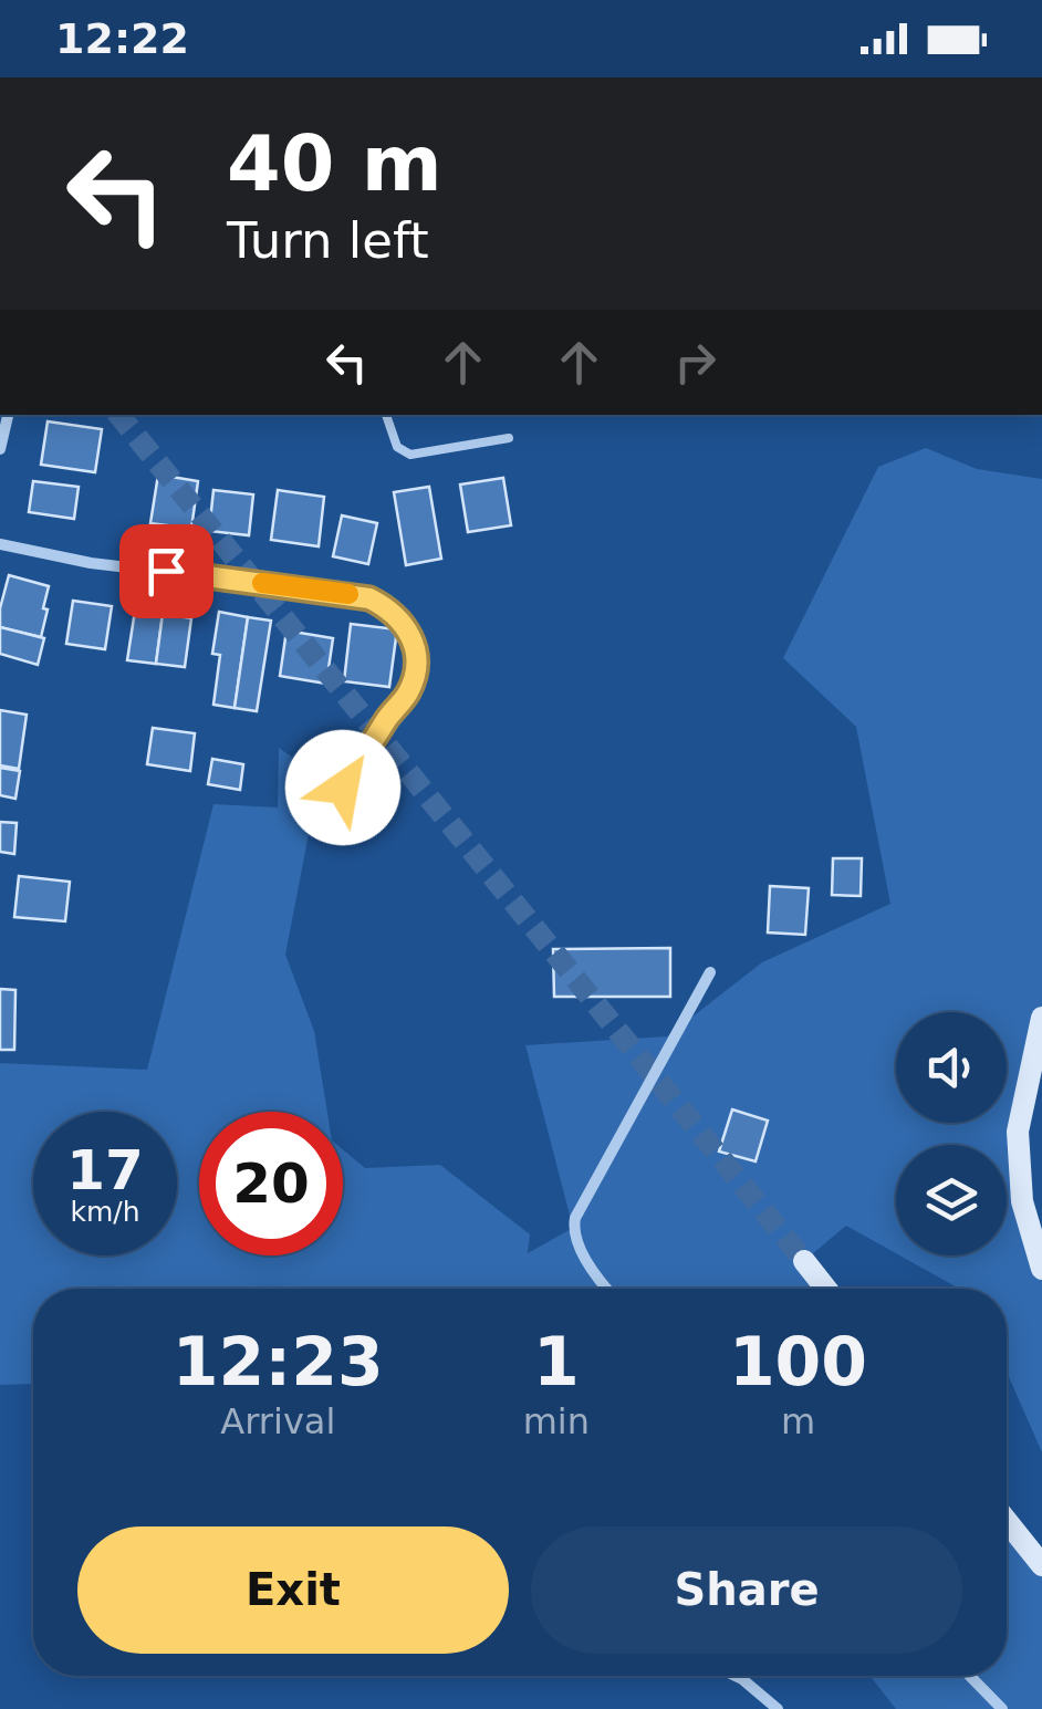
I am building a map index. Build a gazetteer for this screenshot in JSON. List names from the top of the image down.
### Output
{
  "page": {
    "status": "12:22",
    "turn": ["40 m", "Turn left"],
    "speed": "17 km/h",
    "limit": "20",
    "eta": [
      "12:23",
      "Arrival",
      "1",
      "min",
      "100",
      "m"
    ],
    "buttons": ["Exit", "Share"]
  }
}
